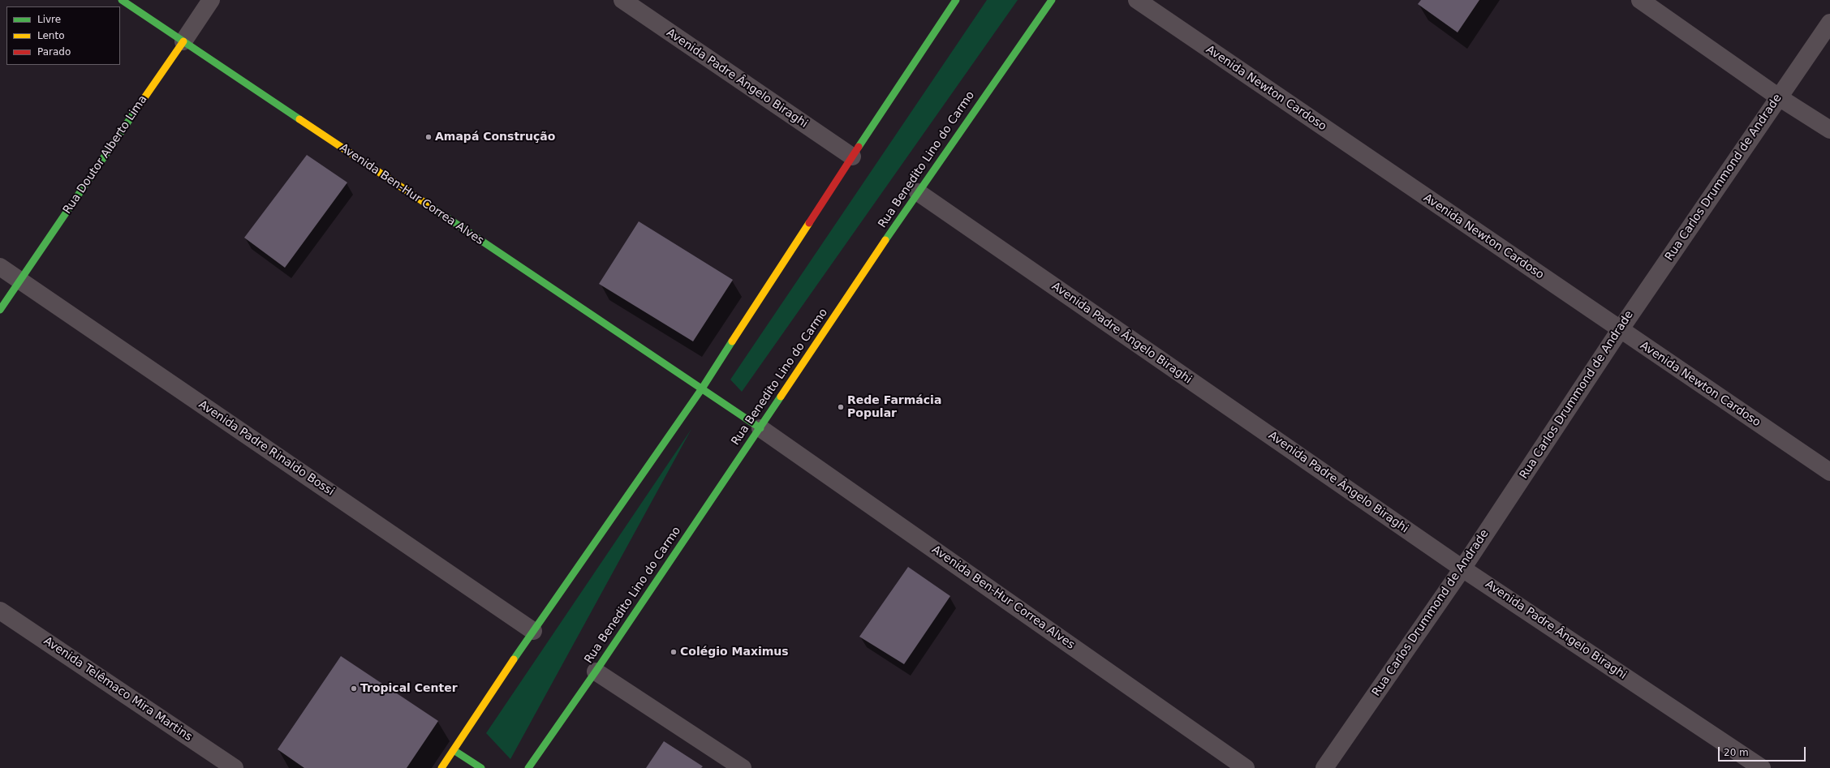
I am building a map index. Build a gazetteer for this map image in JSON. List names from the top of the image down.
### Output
{
  "streets": {
    "main road": ["Rua Doutor Alberto Lima", "Rua Benedito Lino do Carmo", "Avenida Ben-Hur Correa Alves"],
    "street": [
      "Avenida Padre Ângelo Biraghi",
      "Avenida Newton Cardoso",
      "Rua Carlos Drummond de Andrade",
      "Avenida Padre Rinaldo Bossi",
      "Avenida Telêmaco Mira Martins"
    ]
  },
  "crossings": [
    ["Avenida Padre Ângelo Biraghi", "Rua Benedito Lino do Carmo"],
    ["Avenida Padre Ângelo Biraghi", "Rua Carlos Drummond de Andrade"],
    ["Avenida Newton Cardoso", "Rua Carlos Drummond de Andrade"],
    ["Rua Doutor Alberto Lima", "Avenida Ben-Hur Correa Alves"],
    ["Rua Doutor Alberto Lima", "Avenida Padre Rinaldo Bossi"],
    ["Rua Benedito Lino do Carmo", "Avenida Ben-Hur Correa Alves"]
  ],
  "places": [
    "Amapá Construção",
    "Rede Farmácia Popular",
    "Colégio Maximus",
    "Tropical Center"
  ],
  "legend": ["Livre", "Lento", "Parado"],
  "scale_bar": "20 m"
}
